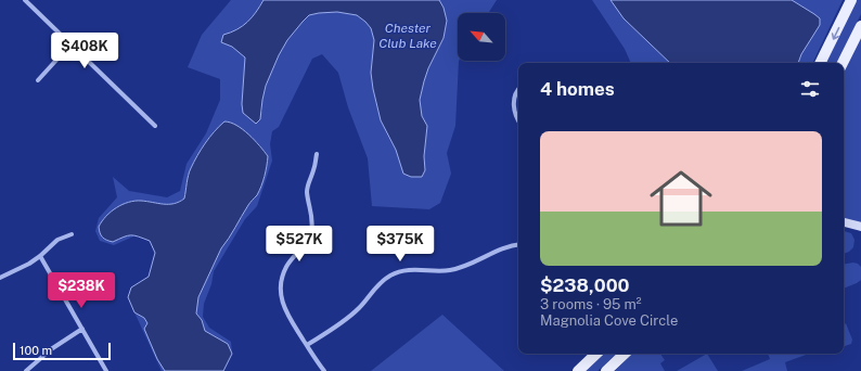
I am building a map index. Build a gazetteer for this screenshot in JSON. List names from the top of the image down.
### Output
{
  "water": ["Chester Club Lake"],
  "scale_bar": "100 m",
  "north": "top left",
  "page": {
    "price": [
      "$408K",
      "$527K",
      "$375K",
      "$238K"
    ],
    "heading": "4 homes",
    "list": [
      {
        "name": "$238,000",
        "note": "3 rooms · 95 m² · Magnolia Cove Circle"
      }
    ],
    "scale": "100 m"
  }
}
